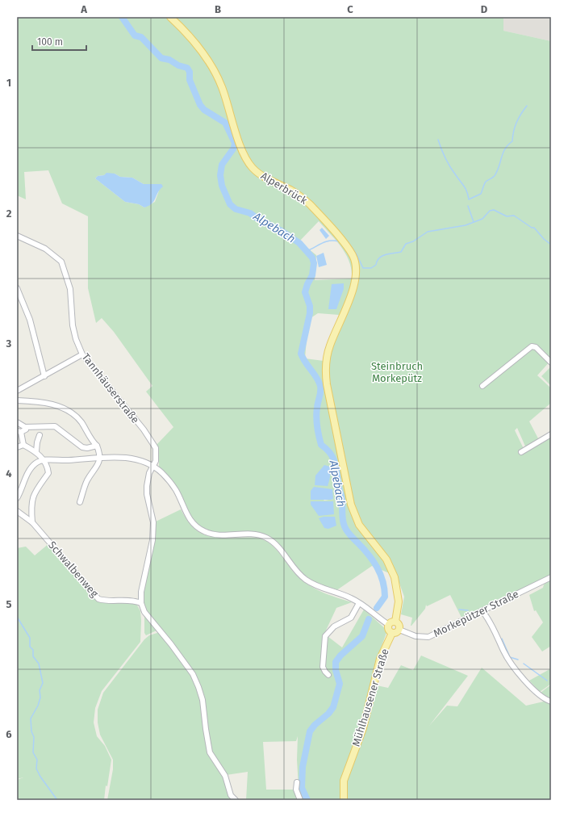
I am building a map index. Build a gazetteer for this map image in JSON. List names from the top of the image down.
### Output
{
  "streets": {
    "main road": ["Alperbrück", "Mühlhausener Straße"],
    "street": ["Tannhäuserstraße", "Schwalbenweg", "Morkepützer Straße"]
  },
  "crossings": [
    ["Alperbrück", "Morkepützer Straße"],
    ["Alperbrück", "Mühlhausener Straße"],
    ["Tannhäuserstraße", "Schwalbenweg"],
    ["Morkepützer Straße", "Mühlhausener Straße"]
  ],
  "water": ["Alpebach"],
  "parks": ["Steinbruch Morkepütz"],
  "scale_bar": "100 m",
  "grid": {
    "columns": [
      "A",
      "B",
      "C",
      "D"
    ],
    "rows": [
      "1",
      "2",
      "3",
      "4",
      "5",
      "6"
    ]
  }
}
